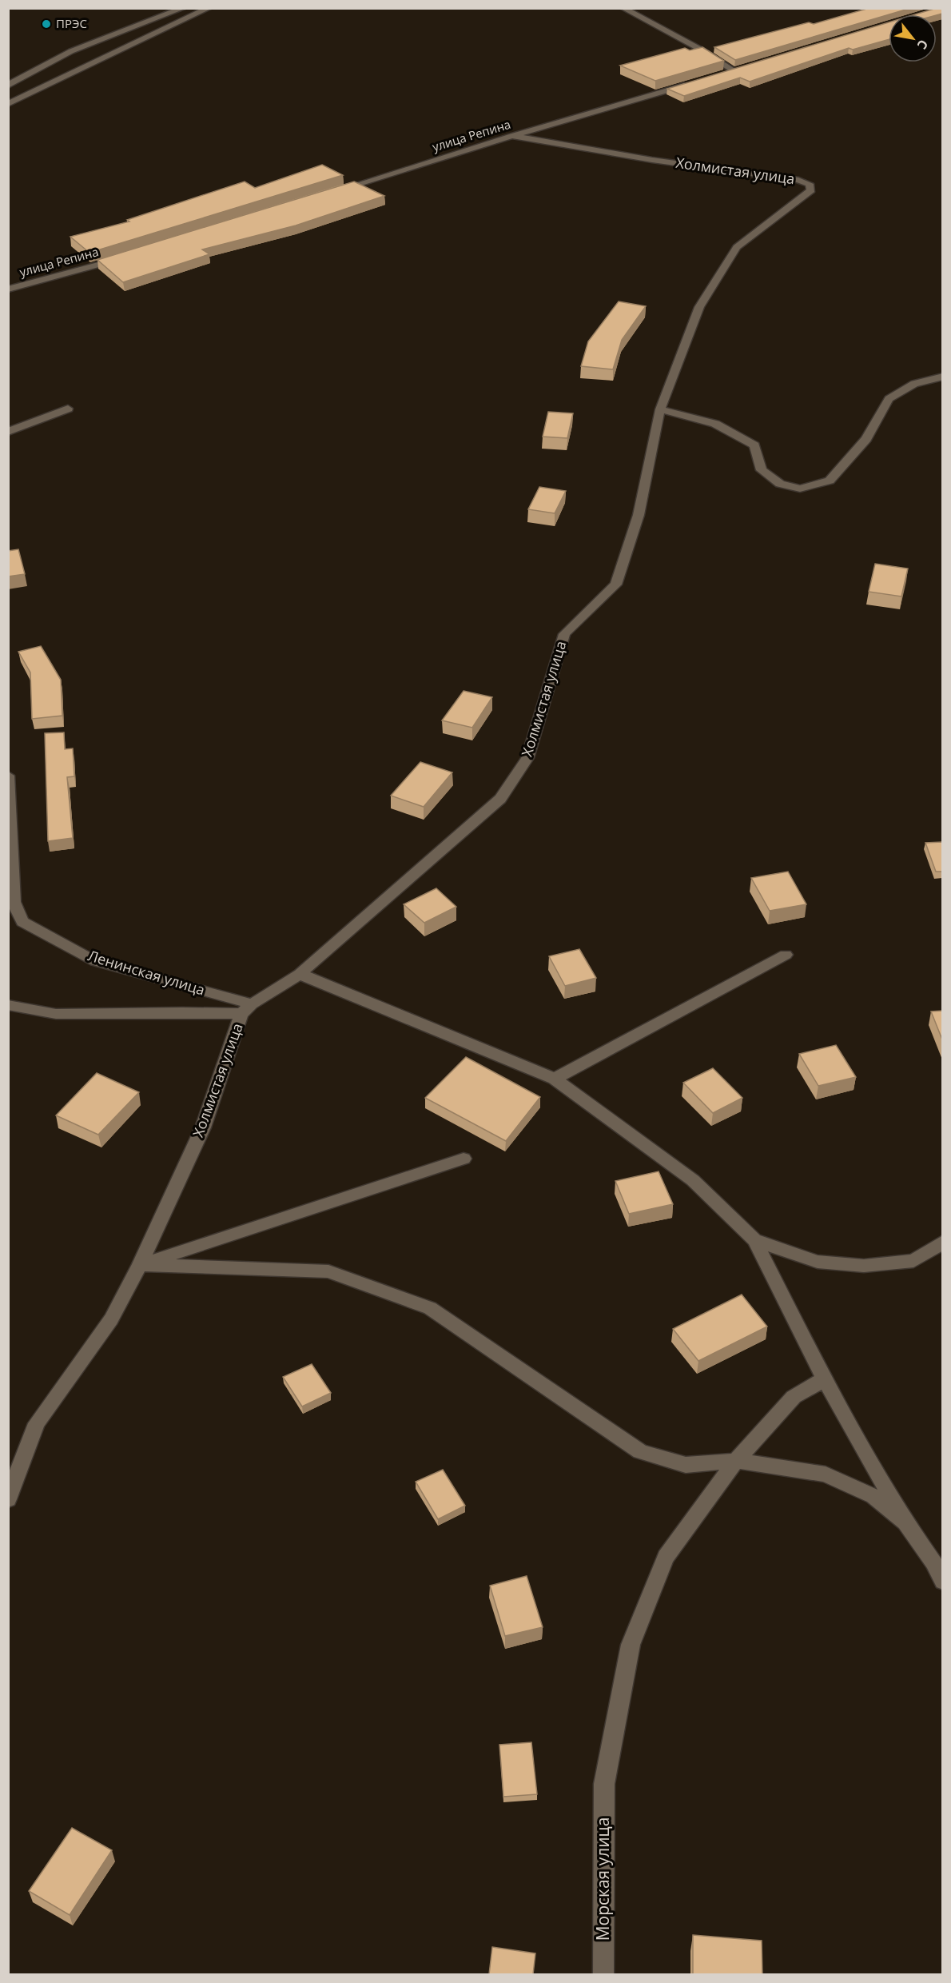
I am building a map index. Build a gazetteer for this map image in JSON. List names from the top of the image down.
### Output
{
  "streets": {
    "street": [
      "улица Репина",
      "Холмистая улица",
      "Ленинская улица",
      "Морская улица"
    ]
  },
  "crossings": [
    ["улица Репина", "Холмистая улица"],
    ["Холмистая улица", "Ленинская улица"]
  ],
  "places": ["ПРЭС"],
  "north": "bottom right"
}
